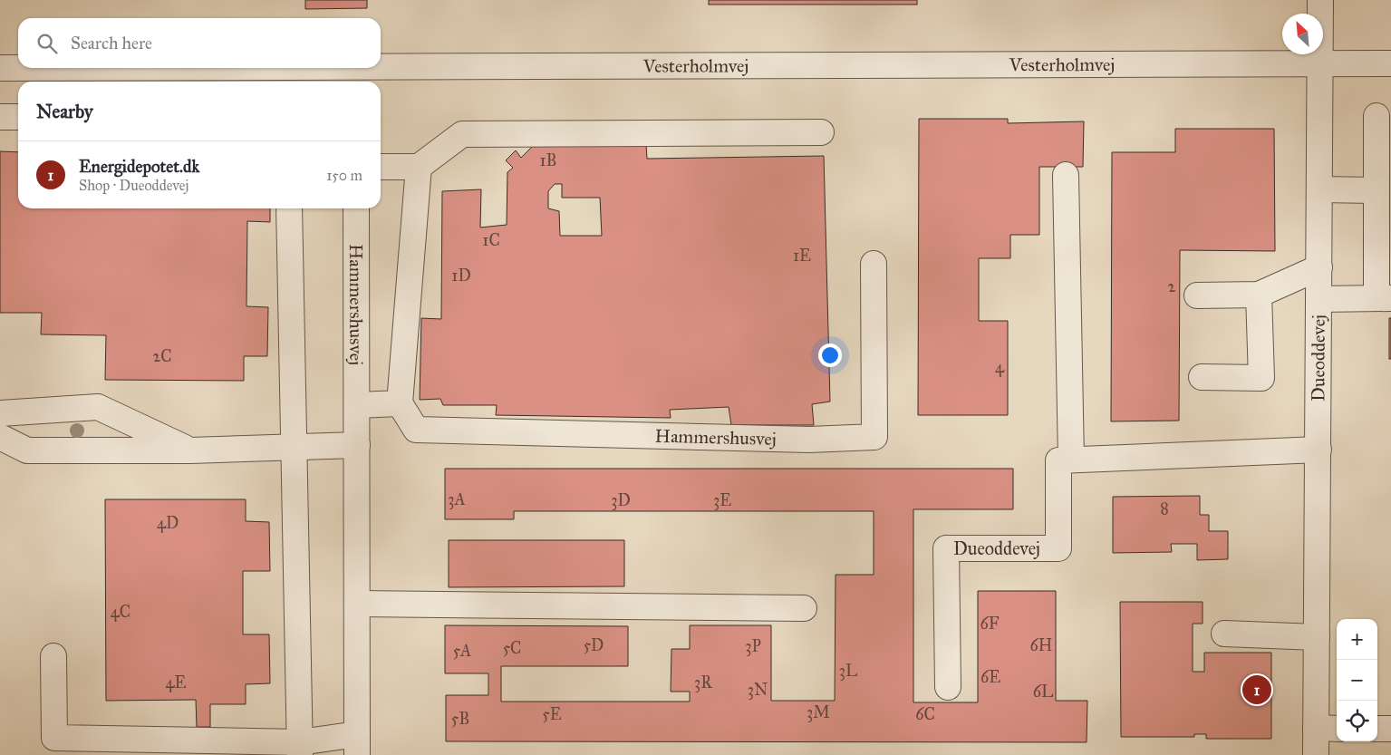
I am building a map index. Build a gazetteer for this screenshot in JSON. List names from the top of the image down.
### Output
{
  "streets": {
    "street": ["Vesterholmvej", "Hammershusvej", "Dueoddevej"]
  },
  "crossings": [
    ["Vesterholmvej", "Dueoddevej"]
  ],
  "house_numbers": [
    "1B",
    "1C",
    "1E",
    "1D",
    "2",
    "2C",
    "4",
    "3A",
    "3D",
    "3E",
    "8",
    "4D",
    "4C",
    "6F",
    "5D",
    "6H",
    "3P",
    "5C",
    "5A",
    "3L",
    "6E",
    "4E",
    "3R",
    "3N",
    "6L",
    "3M",
    "5E",
    "6C",
    "5B"
  ],
  "north": "top left",
  "page": {
    "search": "Search here",
    "heading": "Nearby",
    "list": [
      {
        "mark": "1",
        "name": "Energidepotet.dk",
        "note": "Shop · Dueoddevej",
        "value": "150 m"
      }
    ],
    "map_buttons": ["+", "−"],
    "pins": "1"
  }
}
